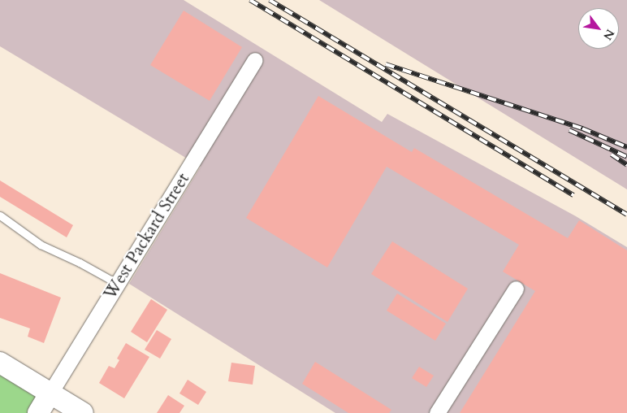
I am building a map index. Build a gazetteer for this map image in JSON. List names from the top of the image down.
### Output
{
  "streets": {
    "street": ["West Packard Street"]
  },
  "north": "bottom right"
}
